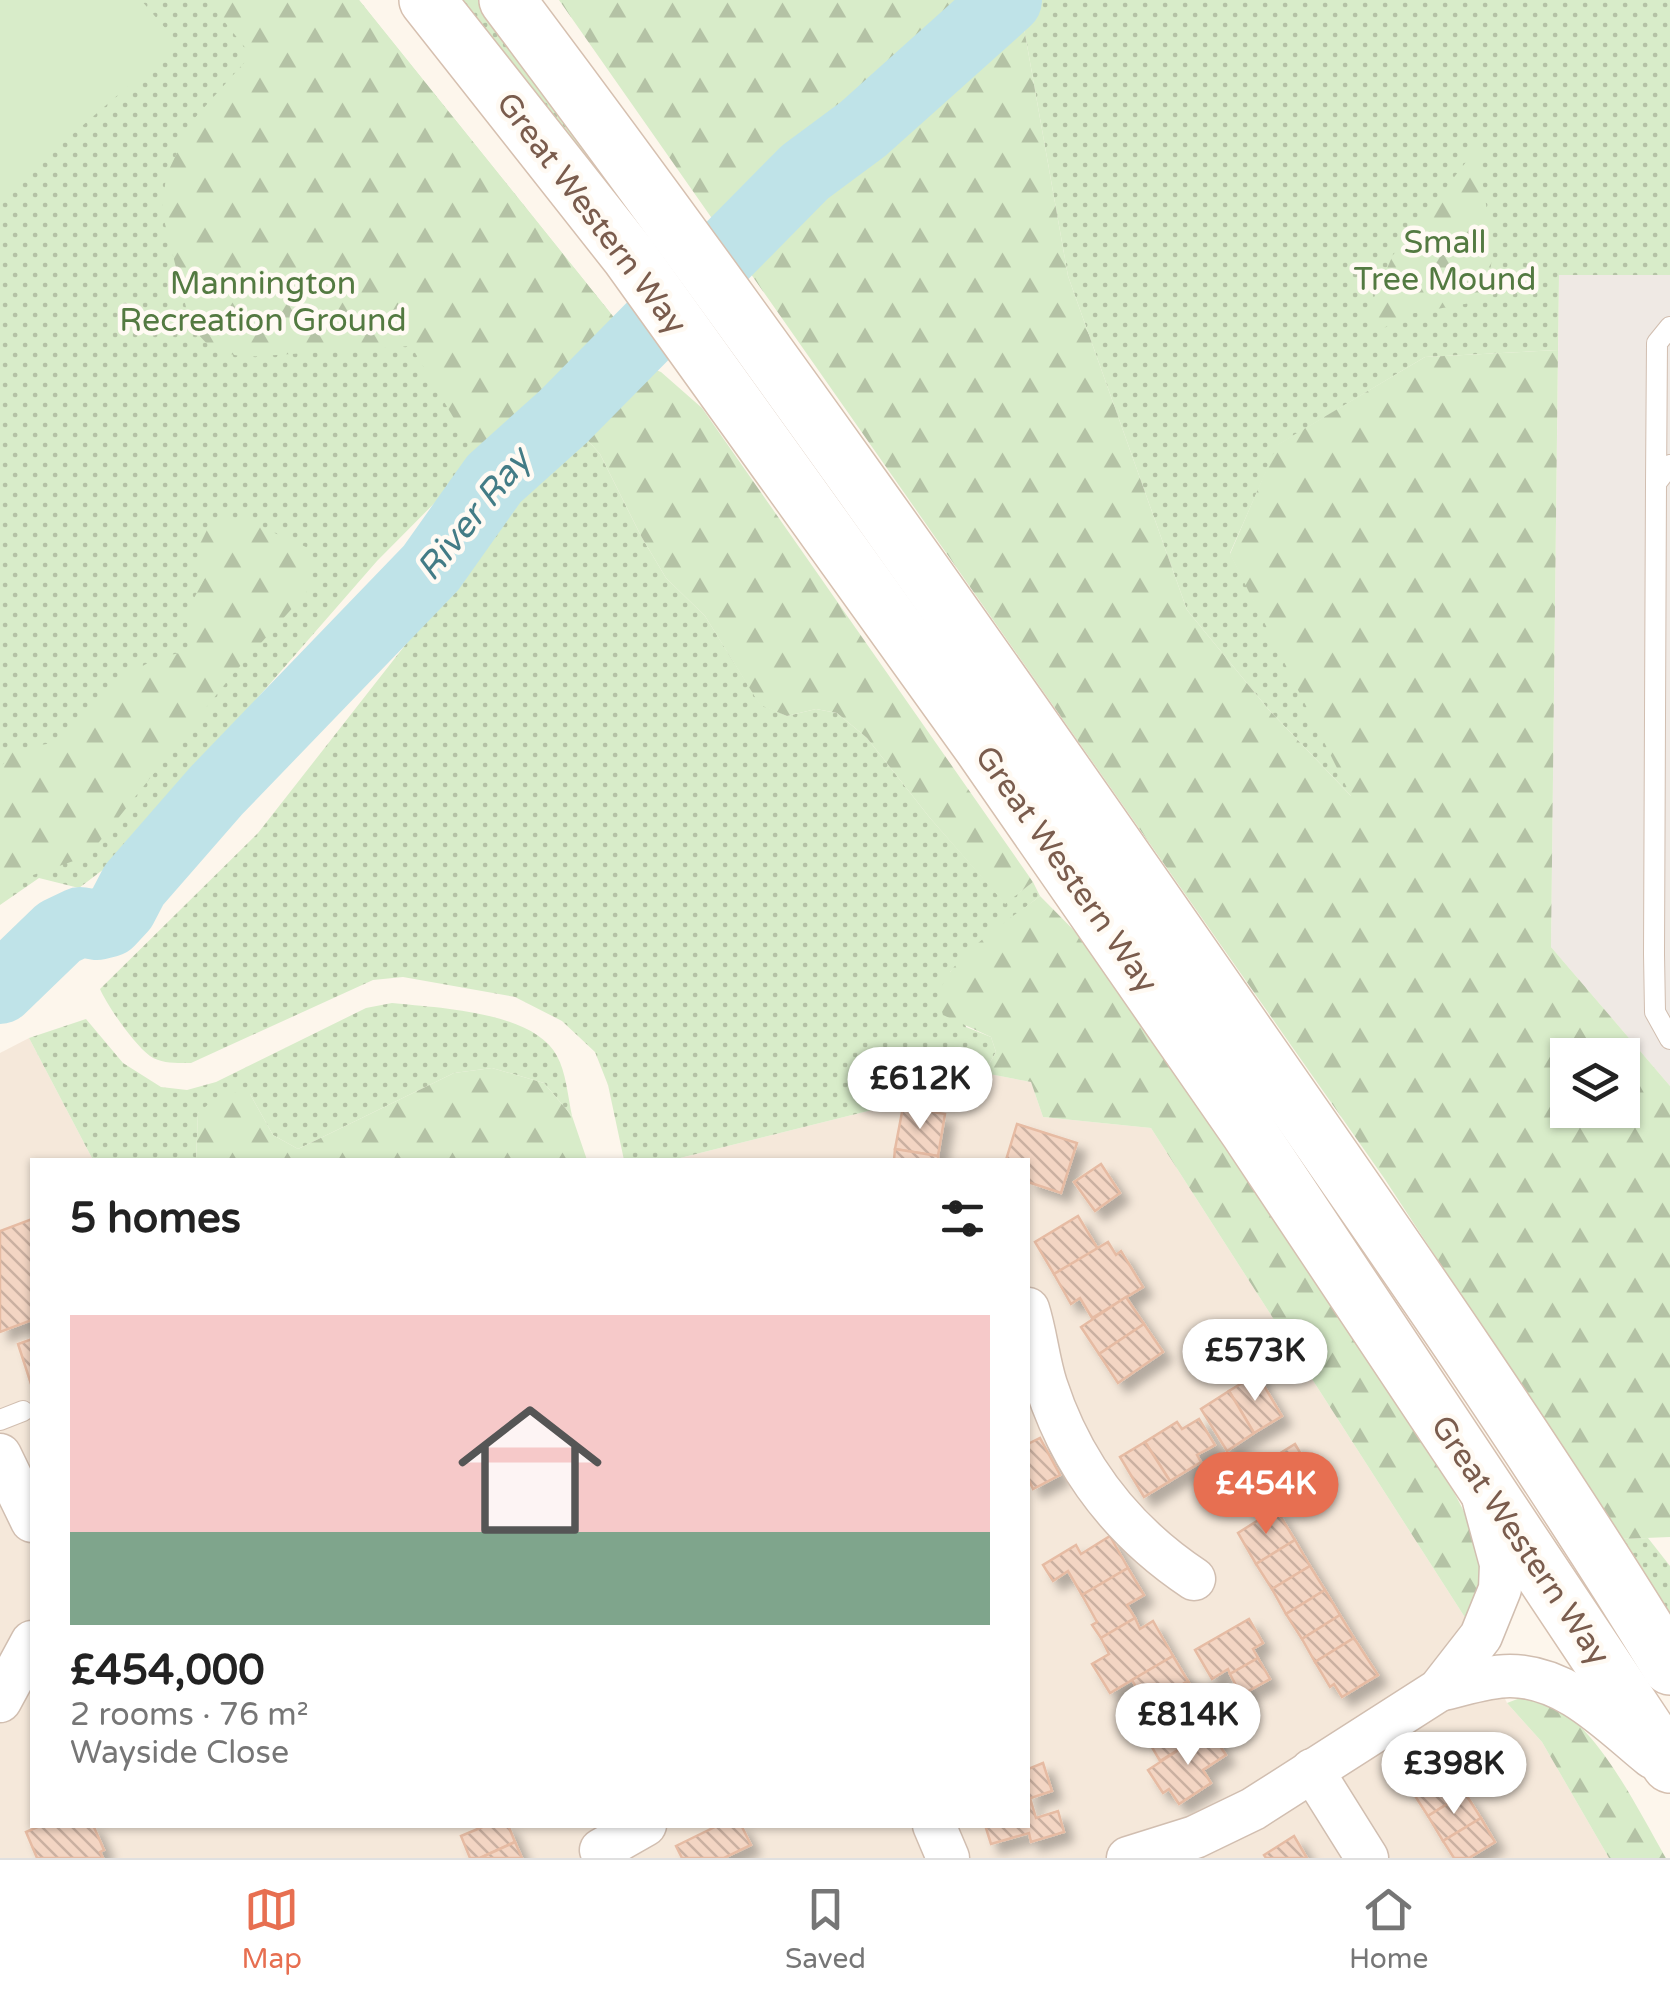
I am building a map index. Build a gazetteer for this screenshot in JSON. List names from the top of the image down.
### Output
{
  "streets": {
    "main road": ["Great Western Way"]
  },
  "water": ["River Ray"],
  "parks": ["Small Tree Mound", "Mannington Recreation Ground"],
  "page": {
    "price": [
      "£612K",
      "£573K",
      "£454K",
      "£814K",
      "£398K"
    ],
    "heading": "5 homes",
    "list": [
      {
        "name": "£454,000",
        "note": "2 rooms · 76 m² · Wayside Close"
      }
    ],
    "tabs": ["Map", "Saved", "Home"]
  }
}
